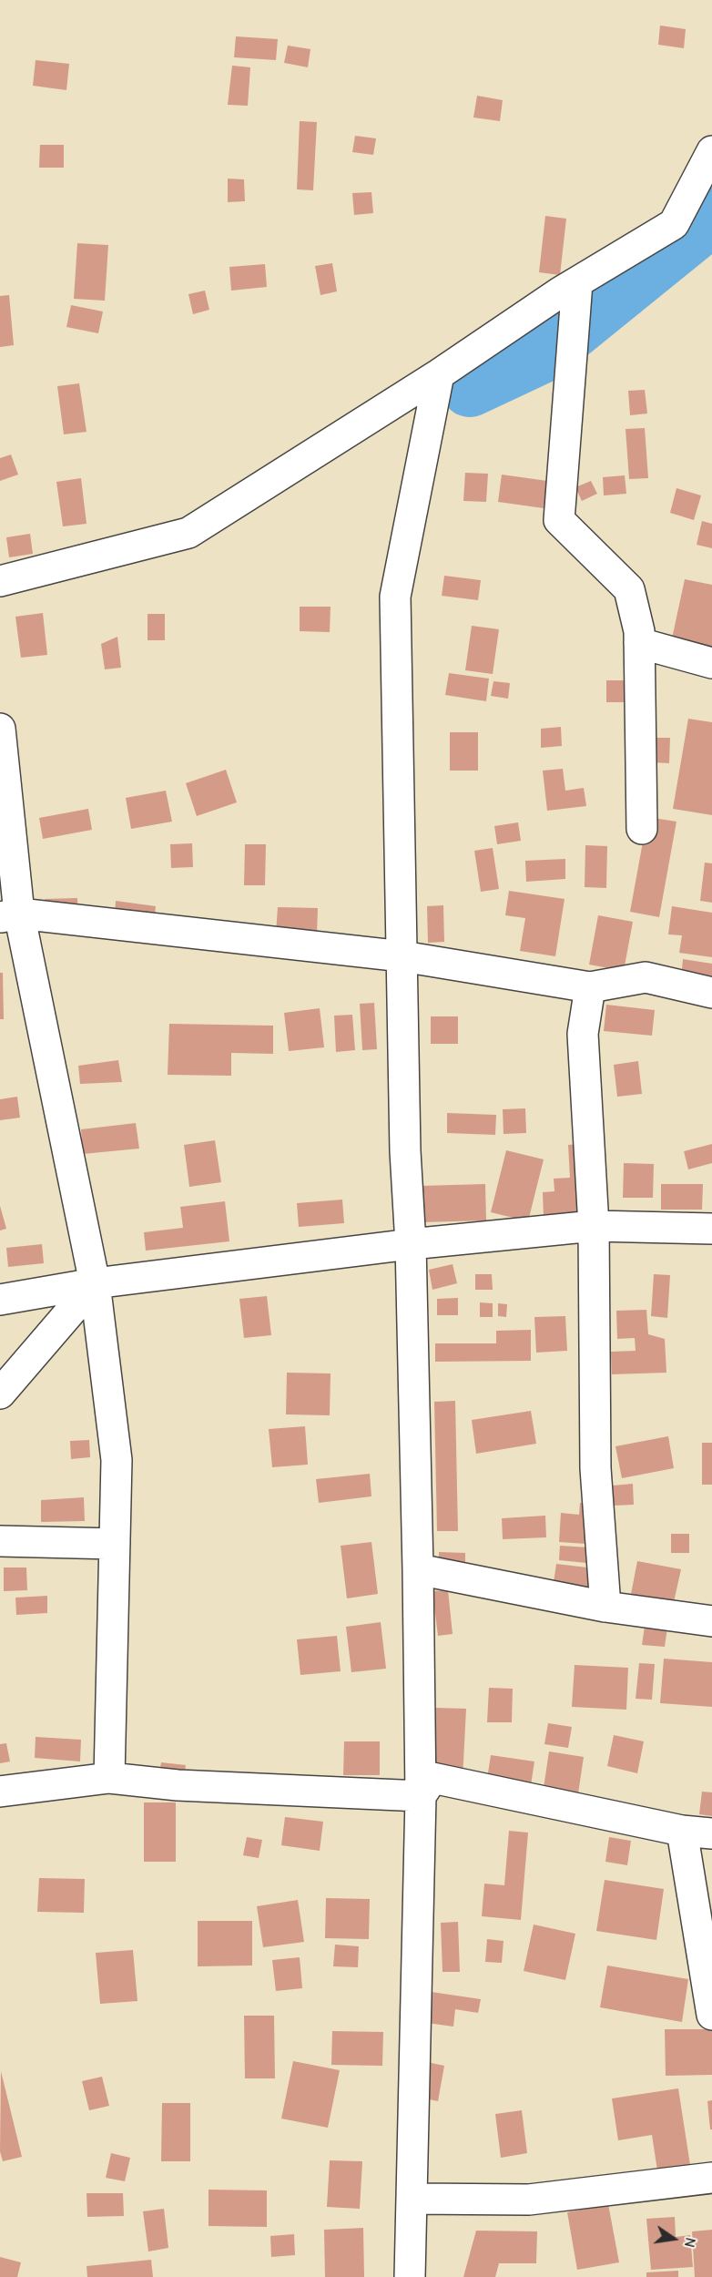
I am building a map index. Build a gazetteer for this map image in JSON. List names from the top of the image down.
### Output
{
  "north": "right"
}
